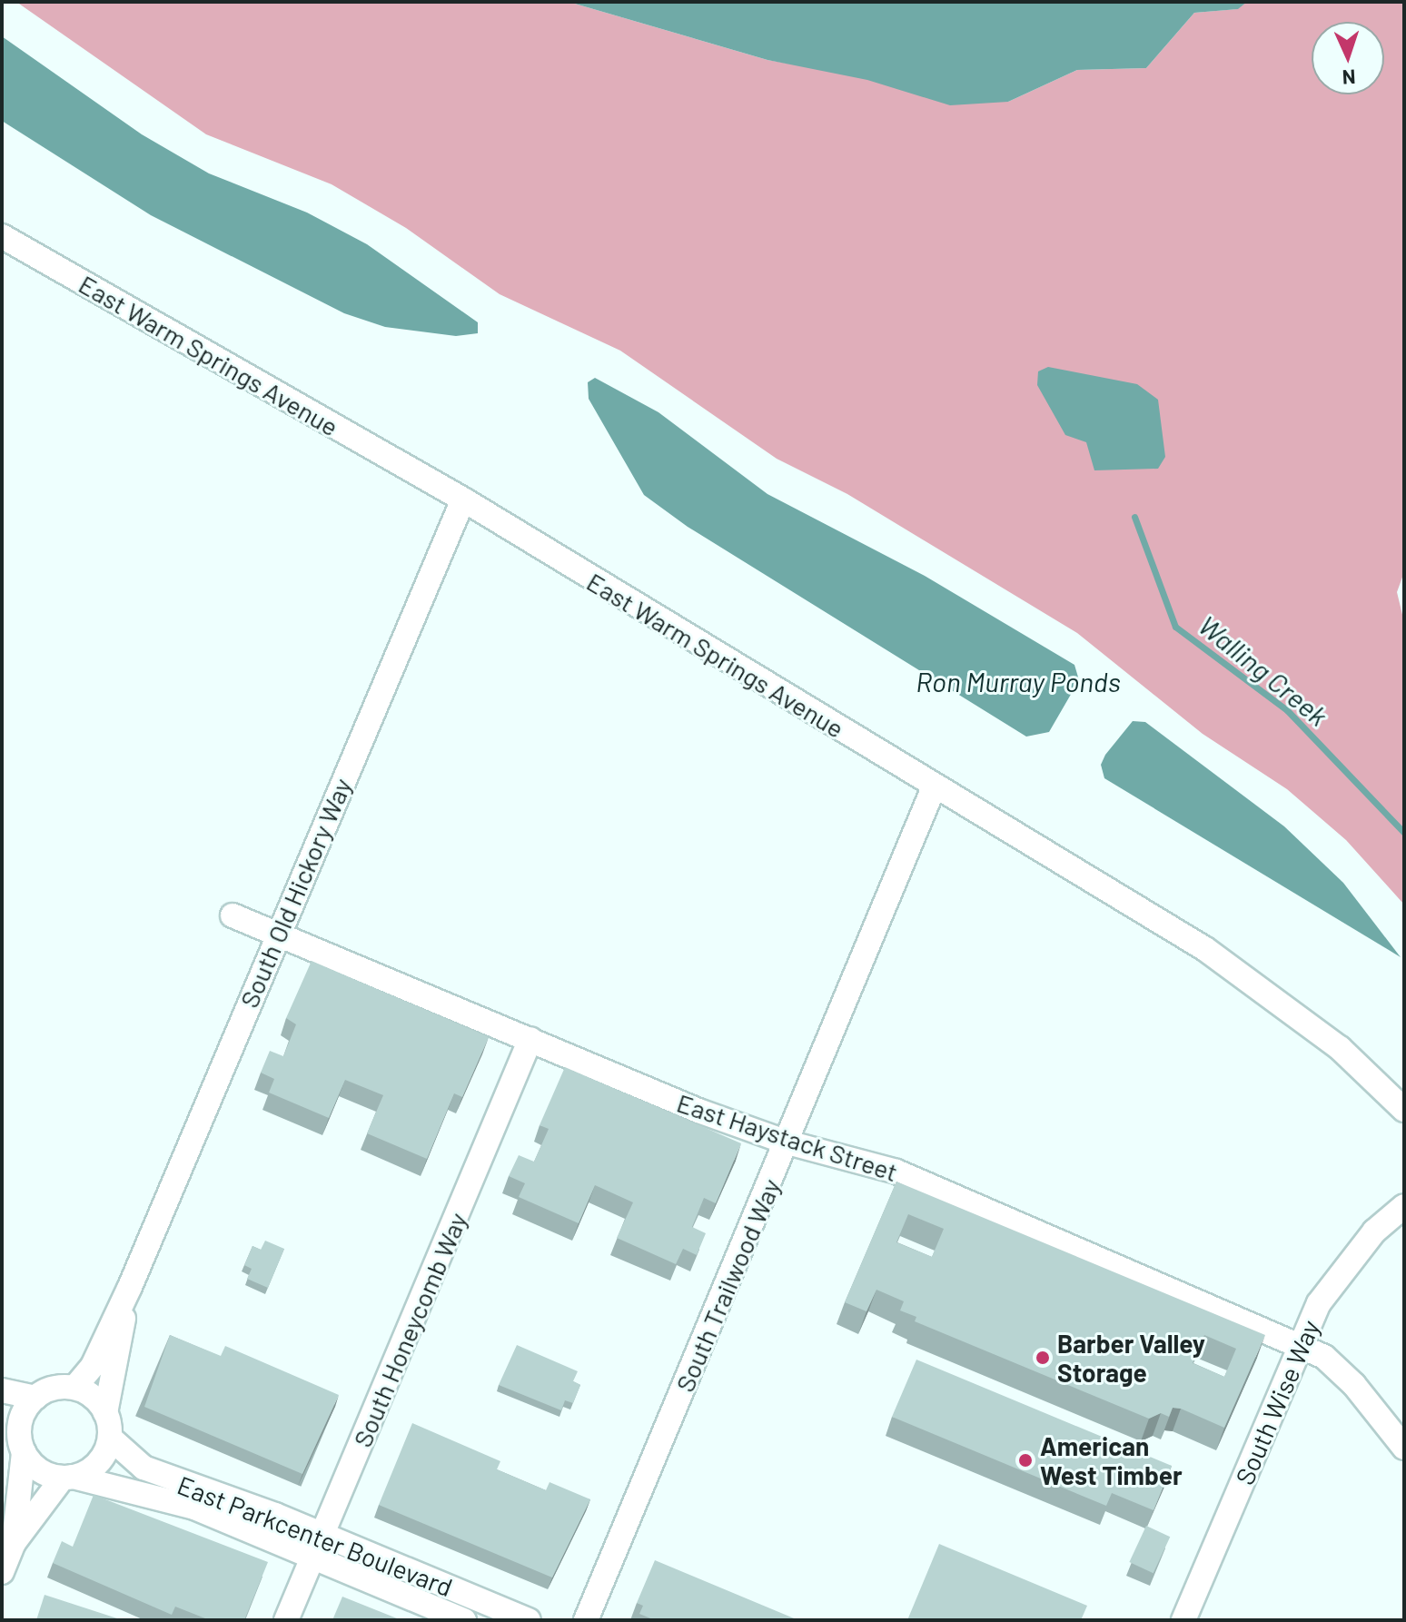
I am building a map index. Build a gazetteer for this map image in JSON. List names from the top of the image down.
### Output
{
  "streets": {
    "street": [
      "East Warm Springs Avenue",
      "South Old Hickory Way",
      "East Haystack Street",
      "South Trailwood Way",
      "South Honeycomb Way",
      "South Wise Way",
      "East Parkcenter Boulevard"
    ]
  },
  "crossings": [
    ["East Warm Springs Avenue", "South Old Hickory Way"],
    ["East Warm Springs Avenue", "South Trailwood Way"],
    ["South Old Hickory Way", "East Haystack Street"],
    ["South Old Hickory Way", "East Parkcenter Boulevard"],
    ["East Haystack Street", "South Trailwood Way"],
    ["East Haystack Street", "South Honeycomb Way"],
    ["East Haystack Street", "South Wise Way"],
    ["South Honeycomb Way", "East Parkcenter Boulevard"]
  ],
  "water": ["Walling Creek", "Ron Murray Ponds"],
  "places": ["Barber Valley Storage", "American West Timber"],
  "north": "bottom"
}
